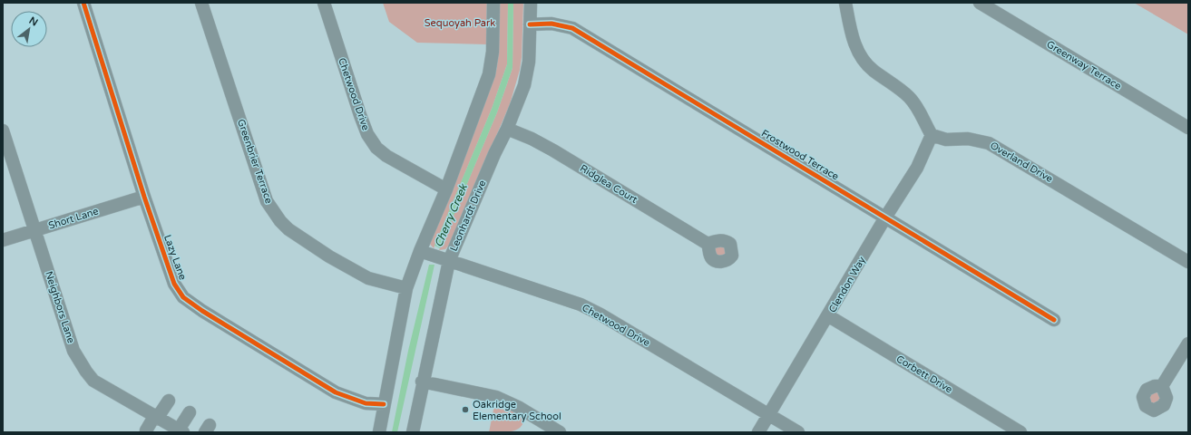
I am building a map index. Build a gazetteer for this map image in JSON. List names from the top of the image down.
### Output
{
  "streets": {
    "street": [
      "Greenway Terrace",
      "Chetwood Drive",
      "Frostwood Terrace",
      "Greenbrier Terrace",
      "Overland Drive",
      "Ridglea Court",
      "Leonhardt Drive",
      "Short Lane",
      "Lazy Lane",
      "Clendon Way",
      "Neighbors Lane",
      "Corbett Drive"
    ]
  },
  "crossings": [
    ["Chetwood Drive", "Leonhardt Drive"],
    ["Chetwood Drive", "Clendon Way"],
    ["Frostwood Terrace", "Leonhardt Drive"],
    ["Frostwood Terrace", "Clendon Way"],
    ["Greenbrier Terrace", "Leonhardt Drive"],
    ["Overland Drive", "Clendon Way"],
    ["Ridglea Court", "Leonhardt Drive"],
    ["Leonhardt Drive", "Lazy Lane"],
    ["Short Lane", "Lazy Lane"],
    ["Short Lane", "Neighbors Lane"],
    ["Clendon Way", "Corbett Drive"]
  ],
  "water": ["Cherry Creek"],
  "parks": ["Sequoyah Park"],
  "places": ["Oakridge Elementary School"],
  "north": "top right"
}
